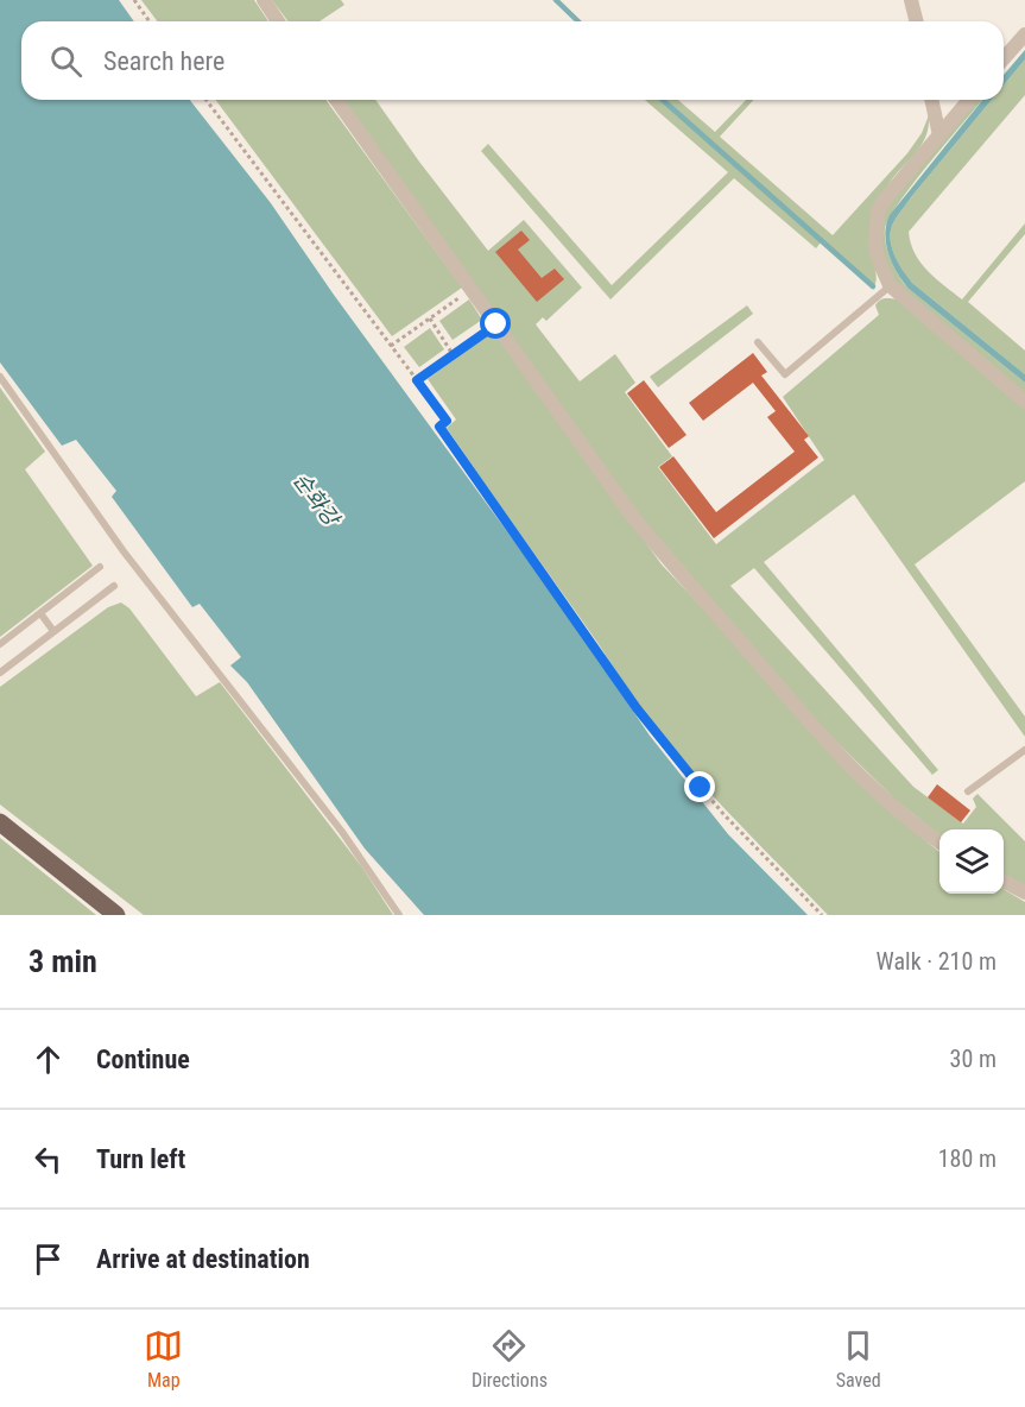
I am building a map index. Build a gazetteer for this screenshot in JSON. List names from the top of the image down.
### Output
{
  "water": ["순화강"],
  "page": {
    "search": "Search here",
    "heading": ["3 min", "Walk · 210 m"],
    "list": [
      ["Continue", "30 m"],
      ["Turn left", "180 m"],
      "Arrive at destination"
    ],
    "nav": ["Map", "Directions", "Saved"]
  }
}
